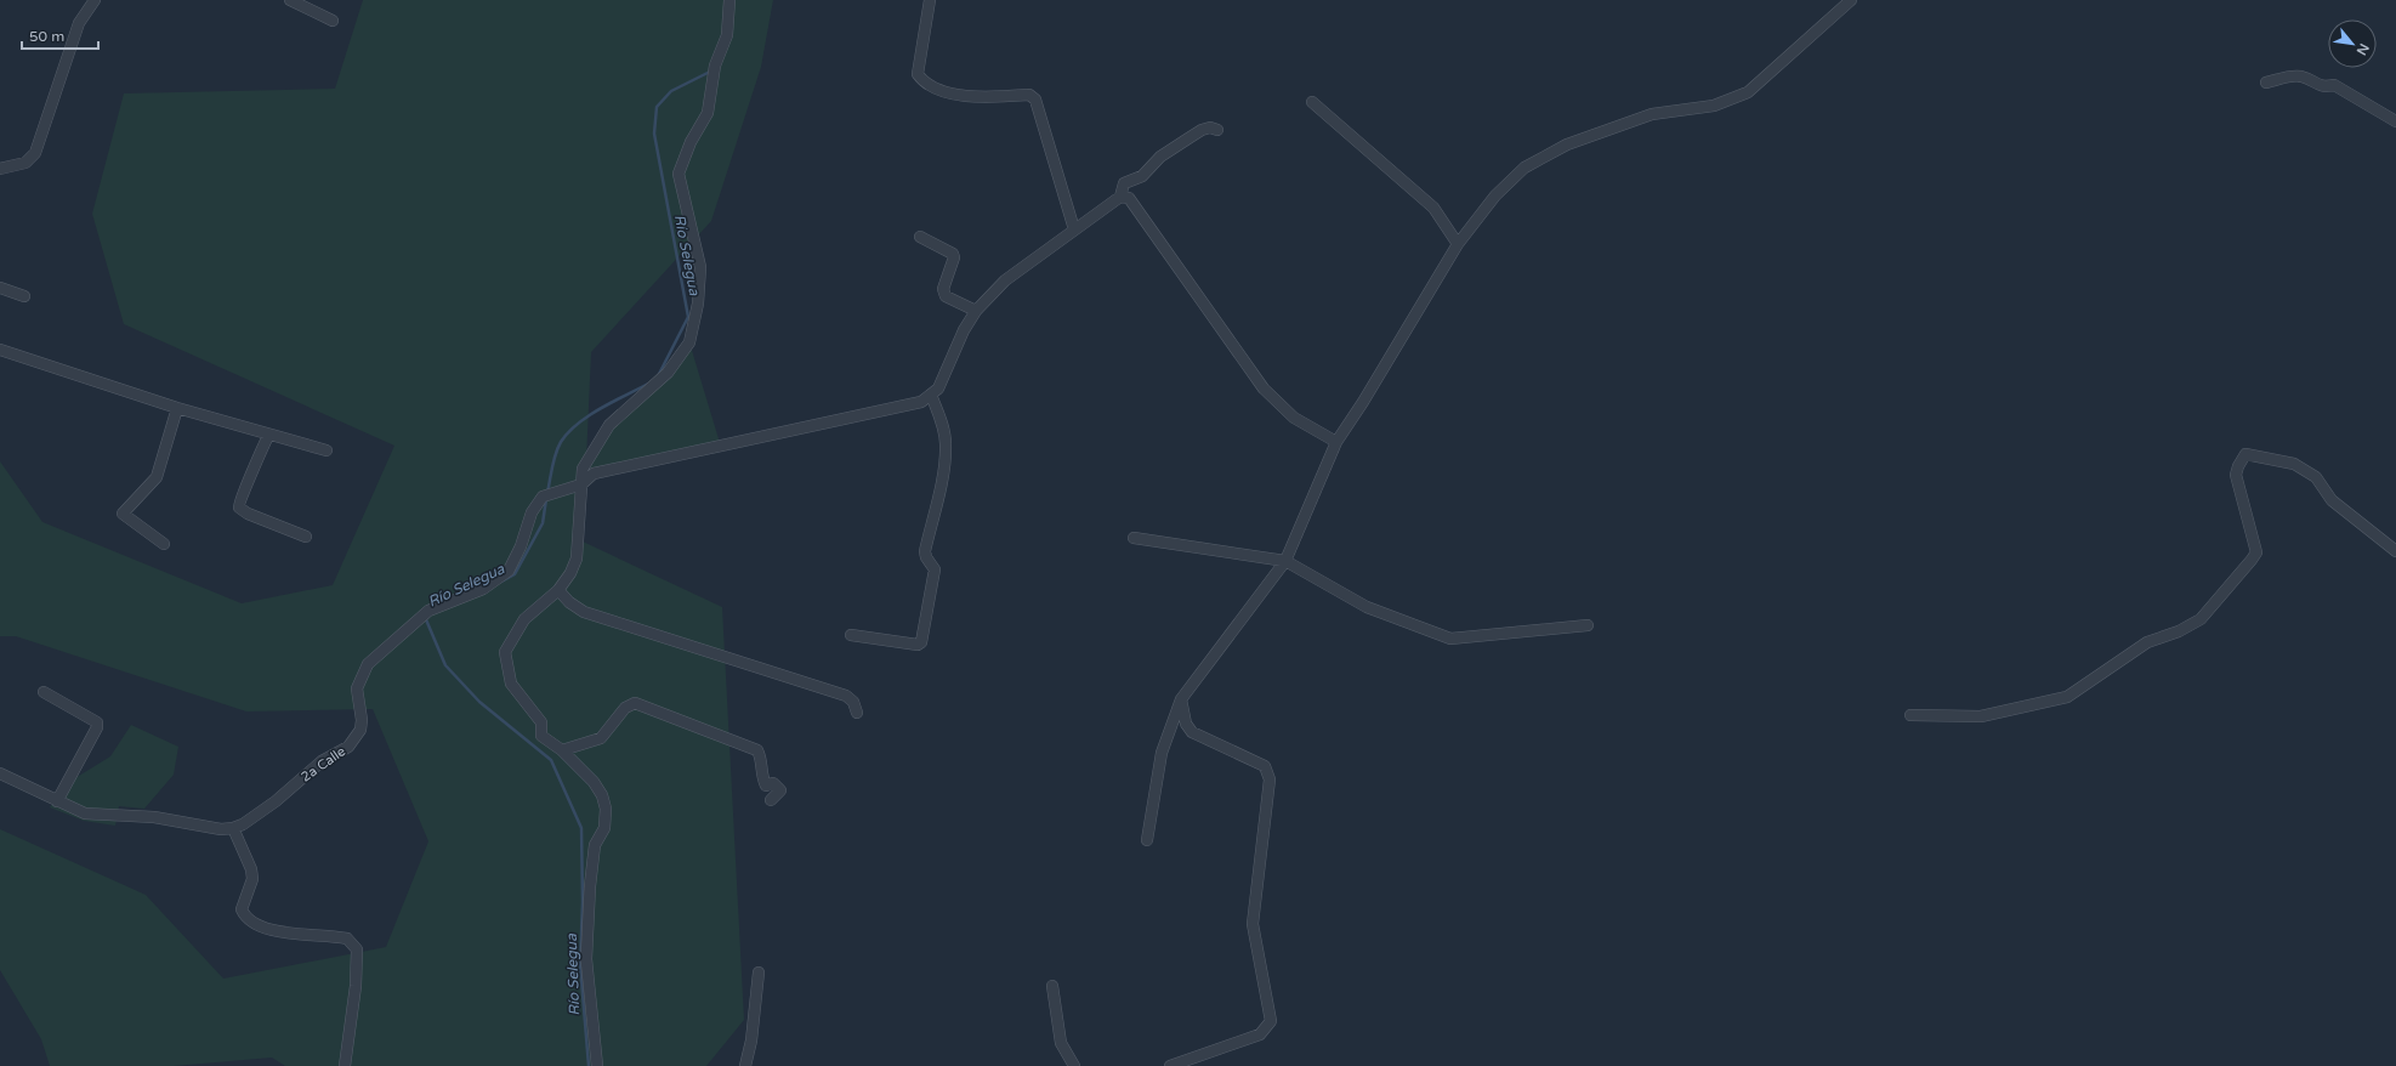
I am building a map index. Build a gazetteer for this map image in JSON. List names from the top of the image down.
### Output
{
  "streets": {
    "street": ["2a Calle"]
  },
  "water": ["Río Selegua"],
  "scale_bar": "50 m",
  "north": "bottom right"
}
